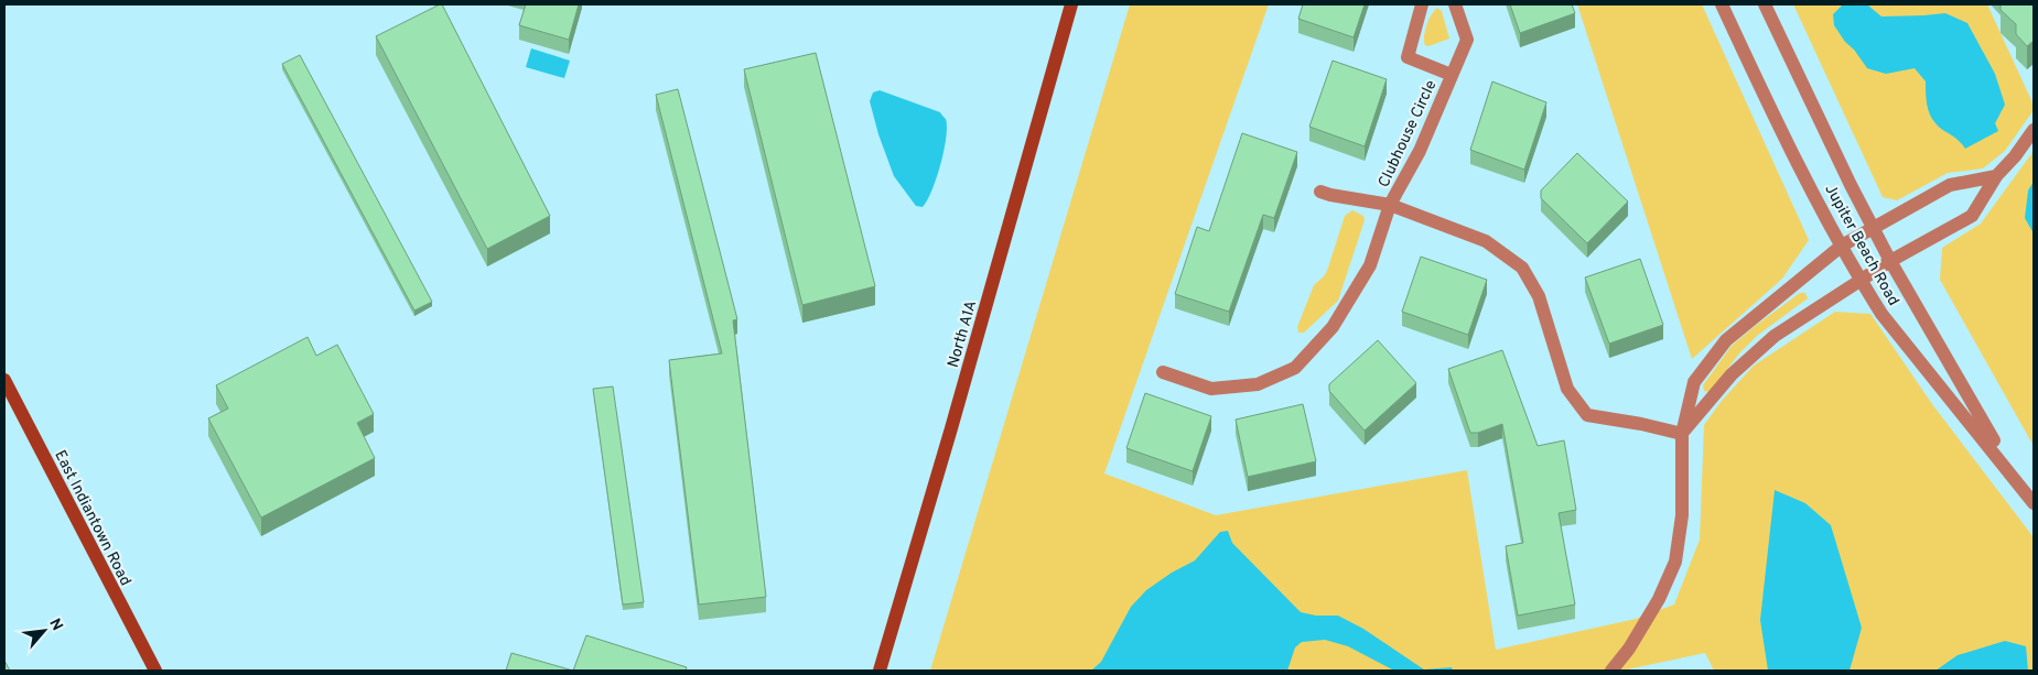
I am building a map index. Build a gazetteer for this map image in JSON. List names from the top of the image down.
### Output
{
  "streets": {
    "street": [
      "Clubhouse Circle",
      "Jupiter Beach Road",
      "North A1A",
      "East Indiantown Road"
    ]
  },
  "north": "top right"
}
